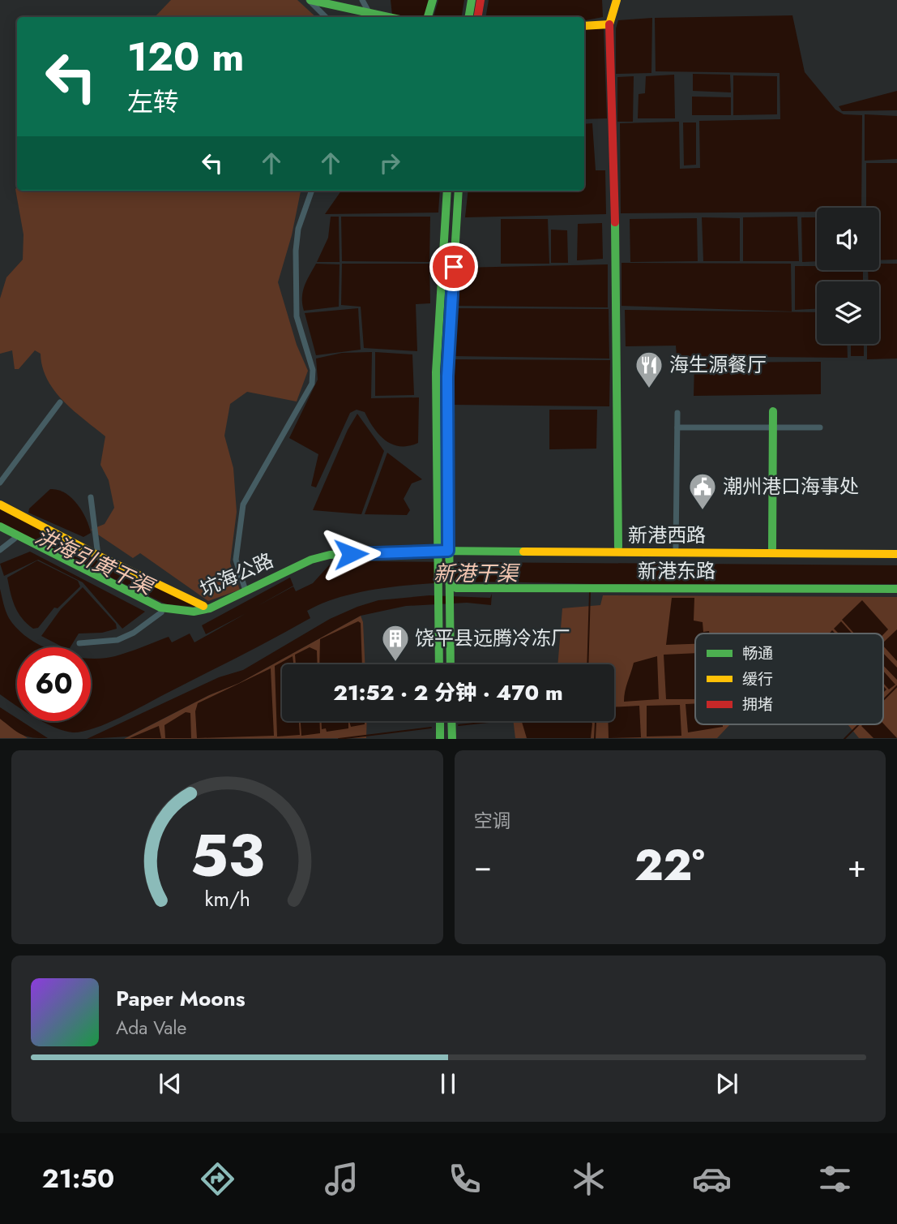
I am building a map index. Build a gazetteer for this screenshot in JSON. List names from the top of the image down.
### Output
{
  "streets": {
    "main road": ["新港西路", "新港东路", "坑海公路"]
  },
  "crossings": [
    ["新港西路", "坑海公路"]
  ],
  "water": ["汫海引黄干渠", "新港干渠"],
  "places": {
    "restaurant": ["海生源餐厅"],
    "public building": ["潮州港口海事处"],
    "building": ["饶平县远腾冷冻厂"]
  },
  "legend": ["畅通", "缓行", "拥堵"],
  "page": {
    "turn": ["120 m", "左转"],
    "limit": "60",
    "trip": "21:52 · 2 分钟 · 470 m",
    "tile": "空调",
    "heat": ["−", "22°", "+"],
    "song": ["Paper Moons", "Ada Vale"],
    "tabs": "21:50",
    "gauge": ["53", "km/h"]
  }
}
